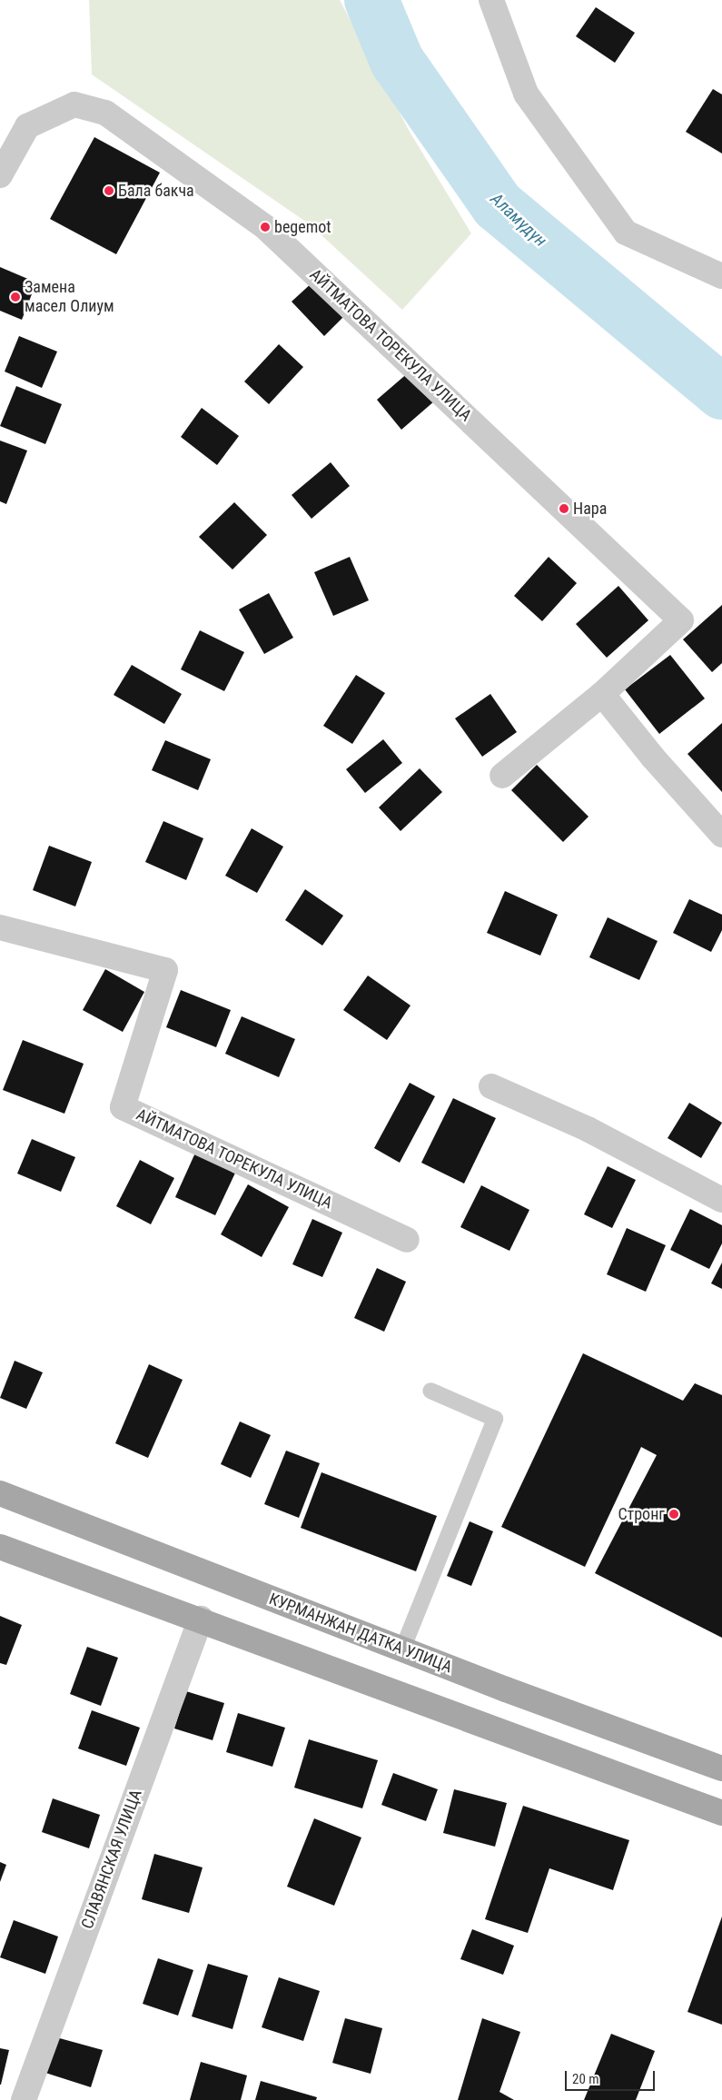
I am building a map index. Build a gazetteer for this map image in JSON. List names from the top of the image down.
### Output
{
  "streets": {
    "main road": ["КУРМАНЖАН ДАТКА УЛИЦА"],
    "street": ["АЙТМАТОВА ТОРЕКУЛА УЛИЦА", "СЛАВЯНСКАЯ УЛИЦА"]
  },
  "water": ["Аламүдүн"],
  "places": [
    "Бала бакча",
    "begemot",
    "Замена масел Олиум",
    "Нара",
    "Стронг"
  ],
  "scale_bar": "20 m"
}
